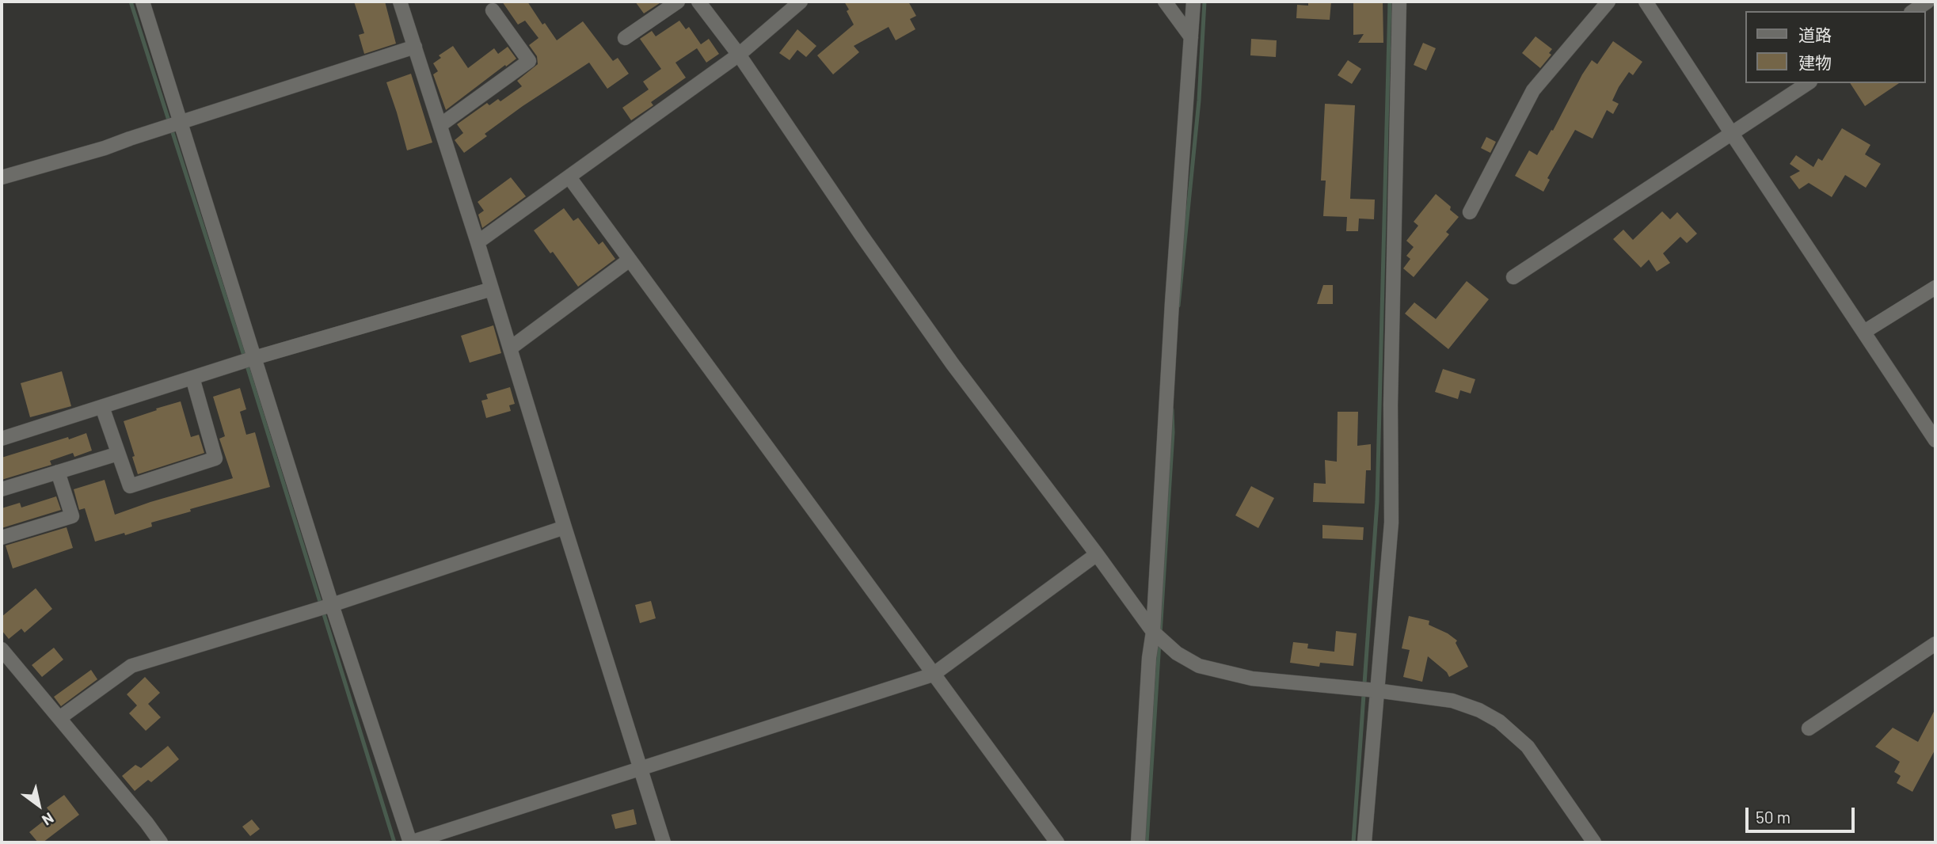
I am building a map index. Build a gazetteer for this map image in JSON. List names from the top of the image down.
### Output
{
  "legend": ["道路", "建物"],
  "scale_bar": "50 m",
  "north": "bottom right"
}
